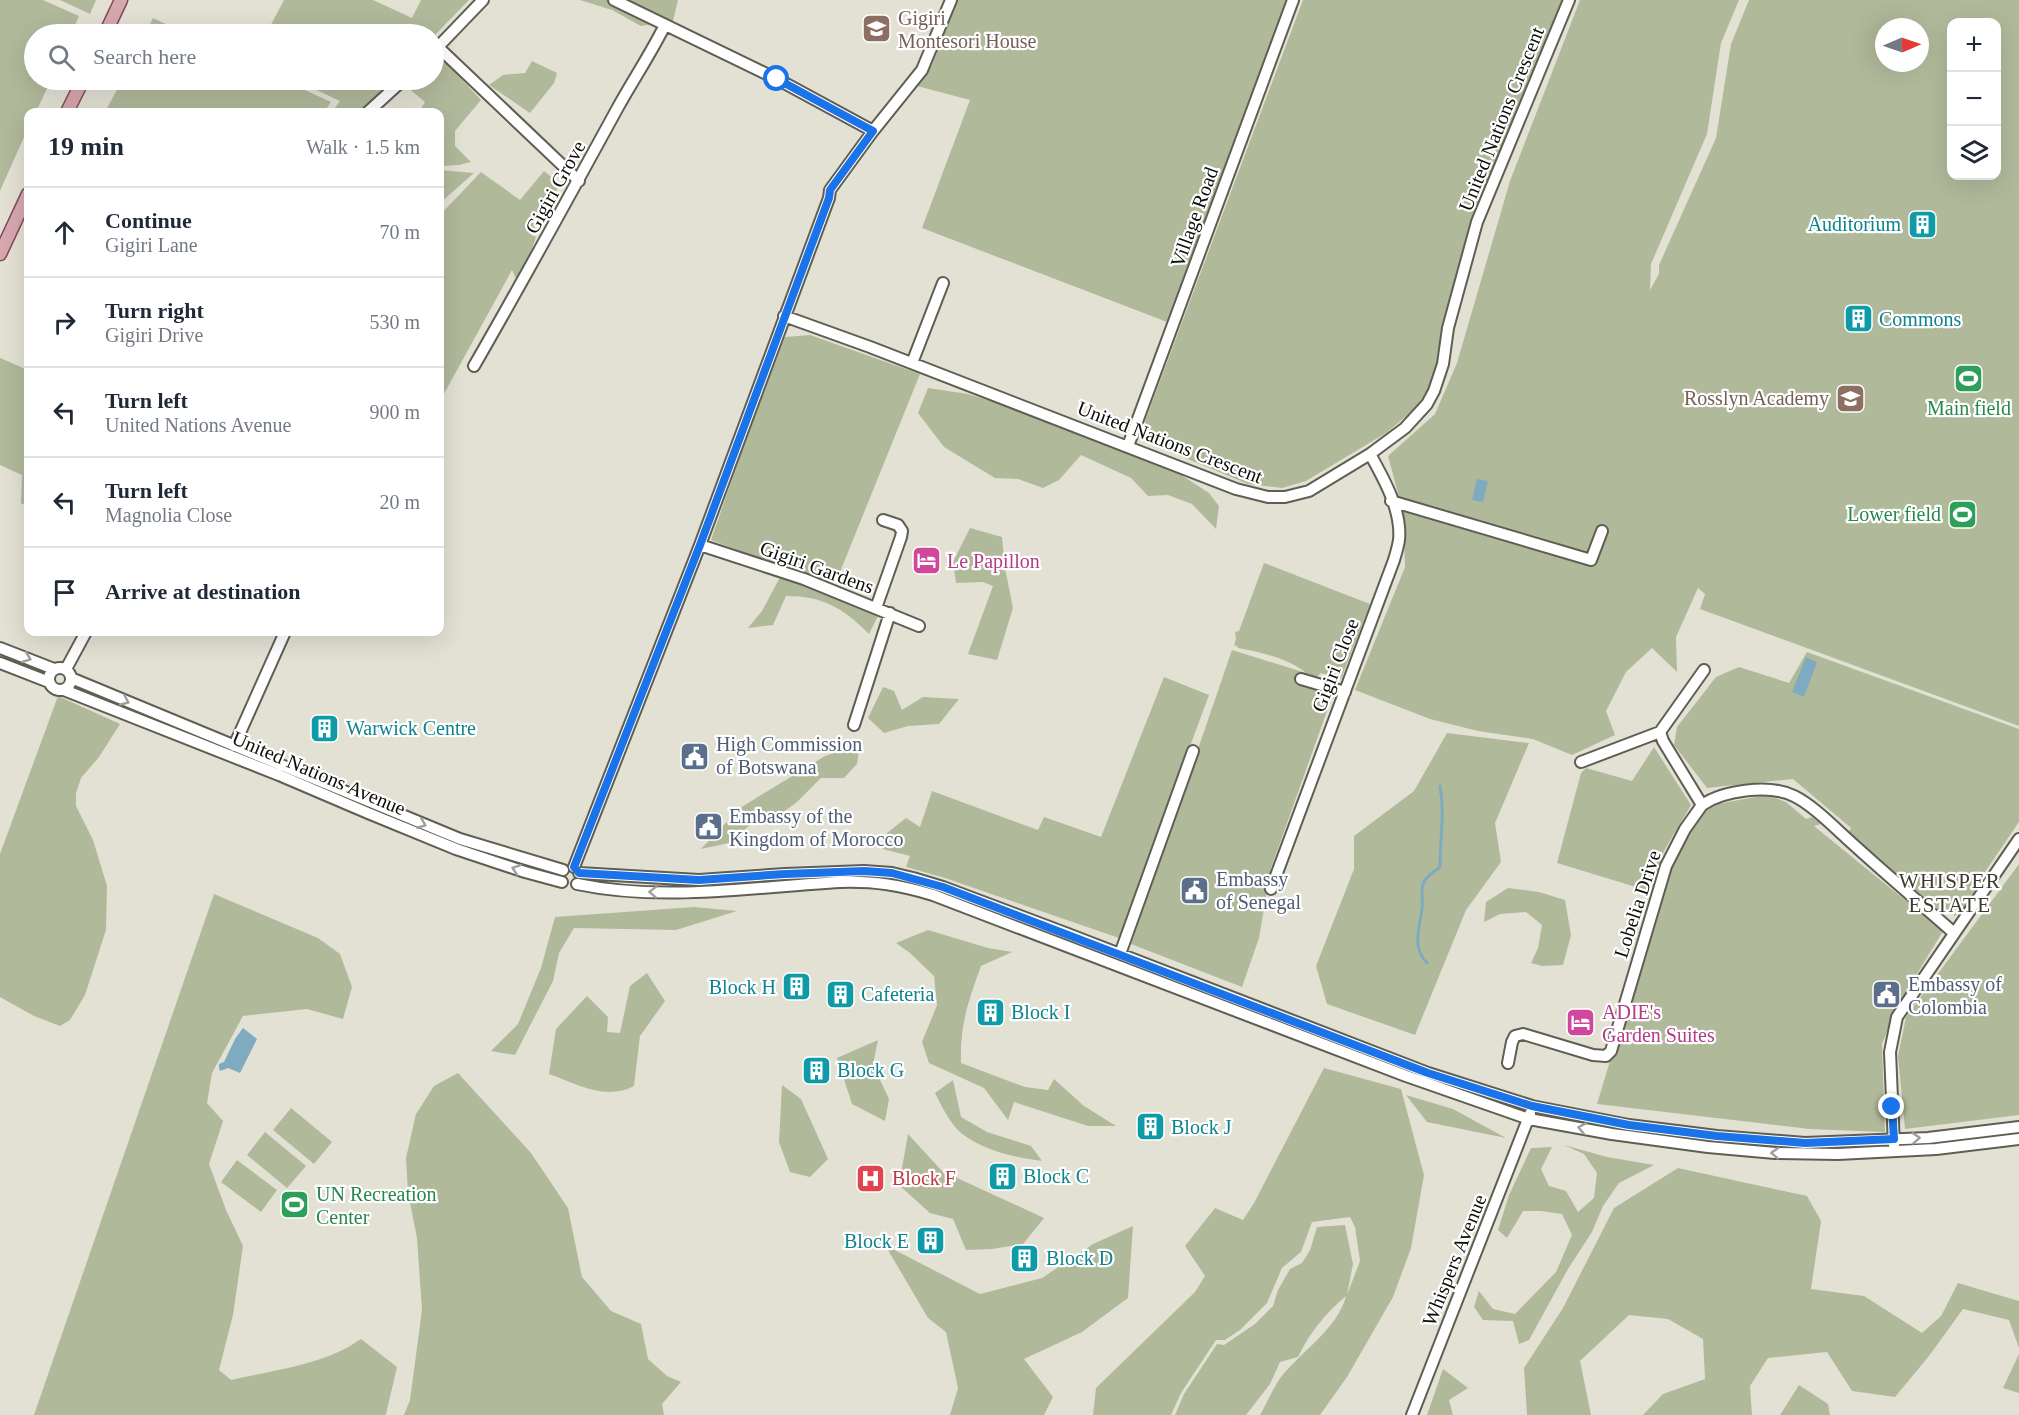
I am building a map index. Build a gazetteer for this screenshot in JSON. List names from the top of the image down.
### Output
{
  "streets": {
    "street": [
      "United Nations Crescent",
      "Gigiri Grove",
      "Village Road",
      "Gigiri Gardens",
      "Gigiri Close",
      "United Nations Avenue",
      "Lobelia Drive",
      "Whispers Avenue"
    ]
  },
  "crossings": [
    ["United Nations Crescent", "Village Road"],
    ["United Nations Crescent", "Gigiri Close"],
    ["United Nations Avenue", "Whispers Avenue"]
  ],
  "districts": ["WHISPER ESTATE"],
  "places": {
    "school or university": ["Gigiri Montesori House", "Rosslyn Academy"],
    "building": [
      "Auditorium",
      "Commons",
      "Warwick Centre",
      "Block H",
      "Cafeteria",
      "Block I",
      "Block G",
      "Block J",
      "Block C",
      "Block E",
      "Block D"
    ],
    "sports": ["Main field", "Lower field", "UN Recreation Center"],
    "hotel": ["Le Papillon", "ADIE's Garden Suites"],
    "public building": [
      "High Commission of Botswana",
      "Embassy of the Kingdom of Morocco",
      "Embassy of Senegal",
      "Embassy of Colombia"
    ],
    "hospital": ["Block F"]
  },
  "north": "right",
  "page": {
    "map_buttons": ["+", "−"],
    "search": "Search here",
    "heading": ["19 min", "Walk · 1.5 km"],
    "list": [
      ["Continue", "Gigiri Lane", "70 m"],
      ["Turn right", "Gigiri Drive", "530 m"],
      ["Turn left", "United Nations Avenue", "900 m"],
      ["Turn left", "Magnolia Close", "20 m"],
      "Arrive at destination"
    ]
  }
}
